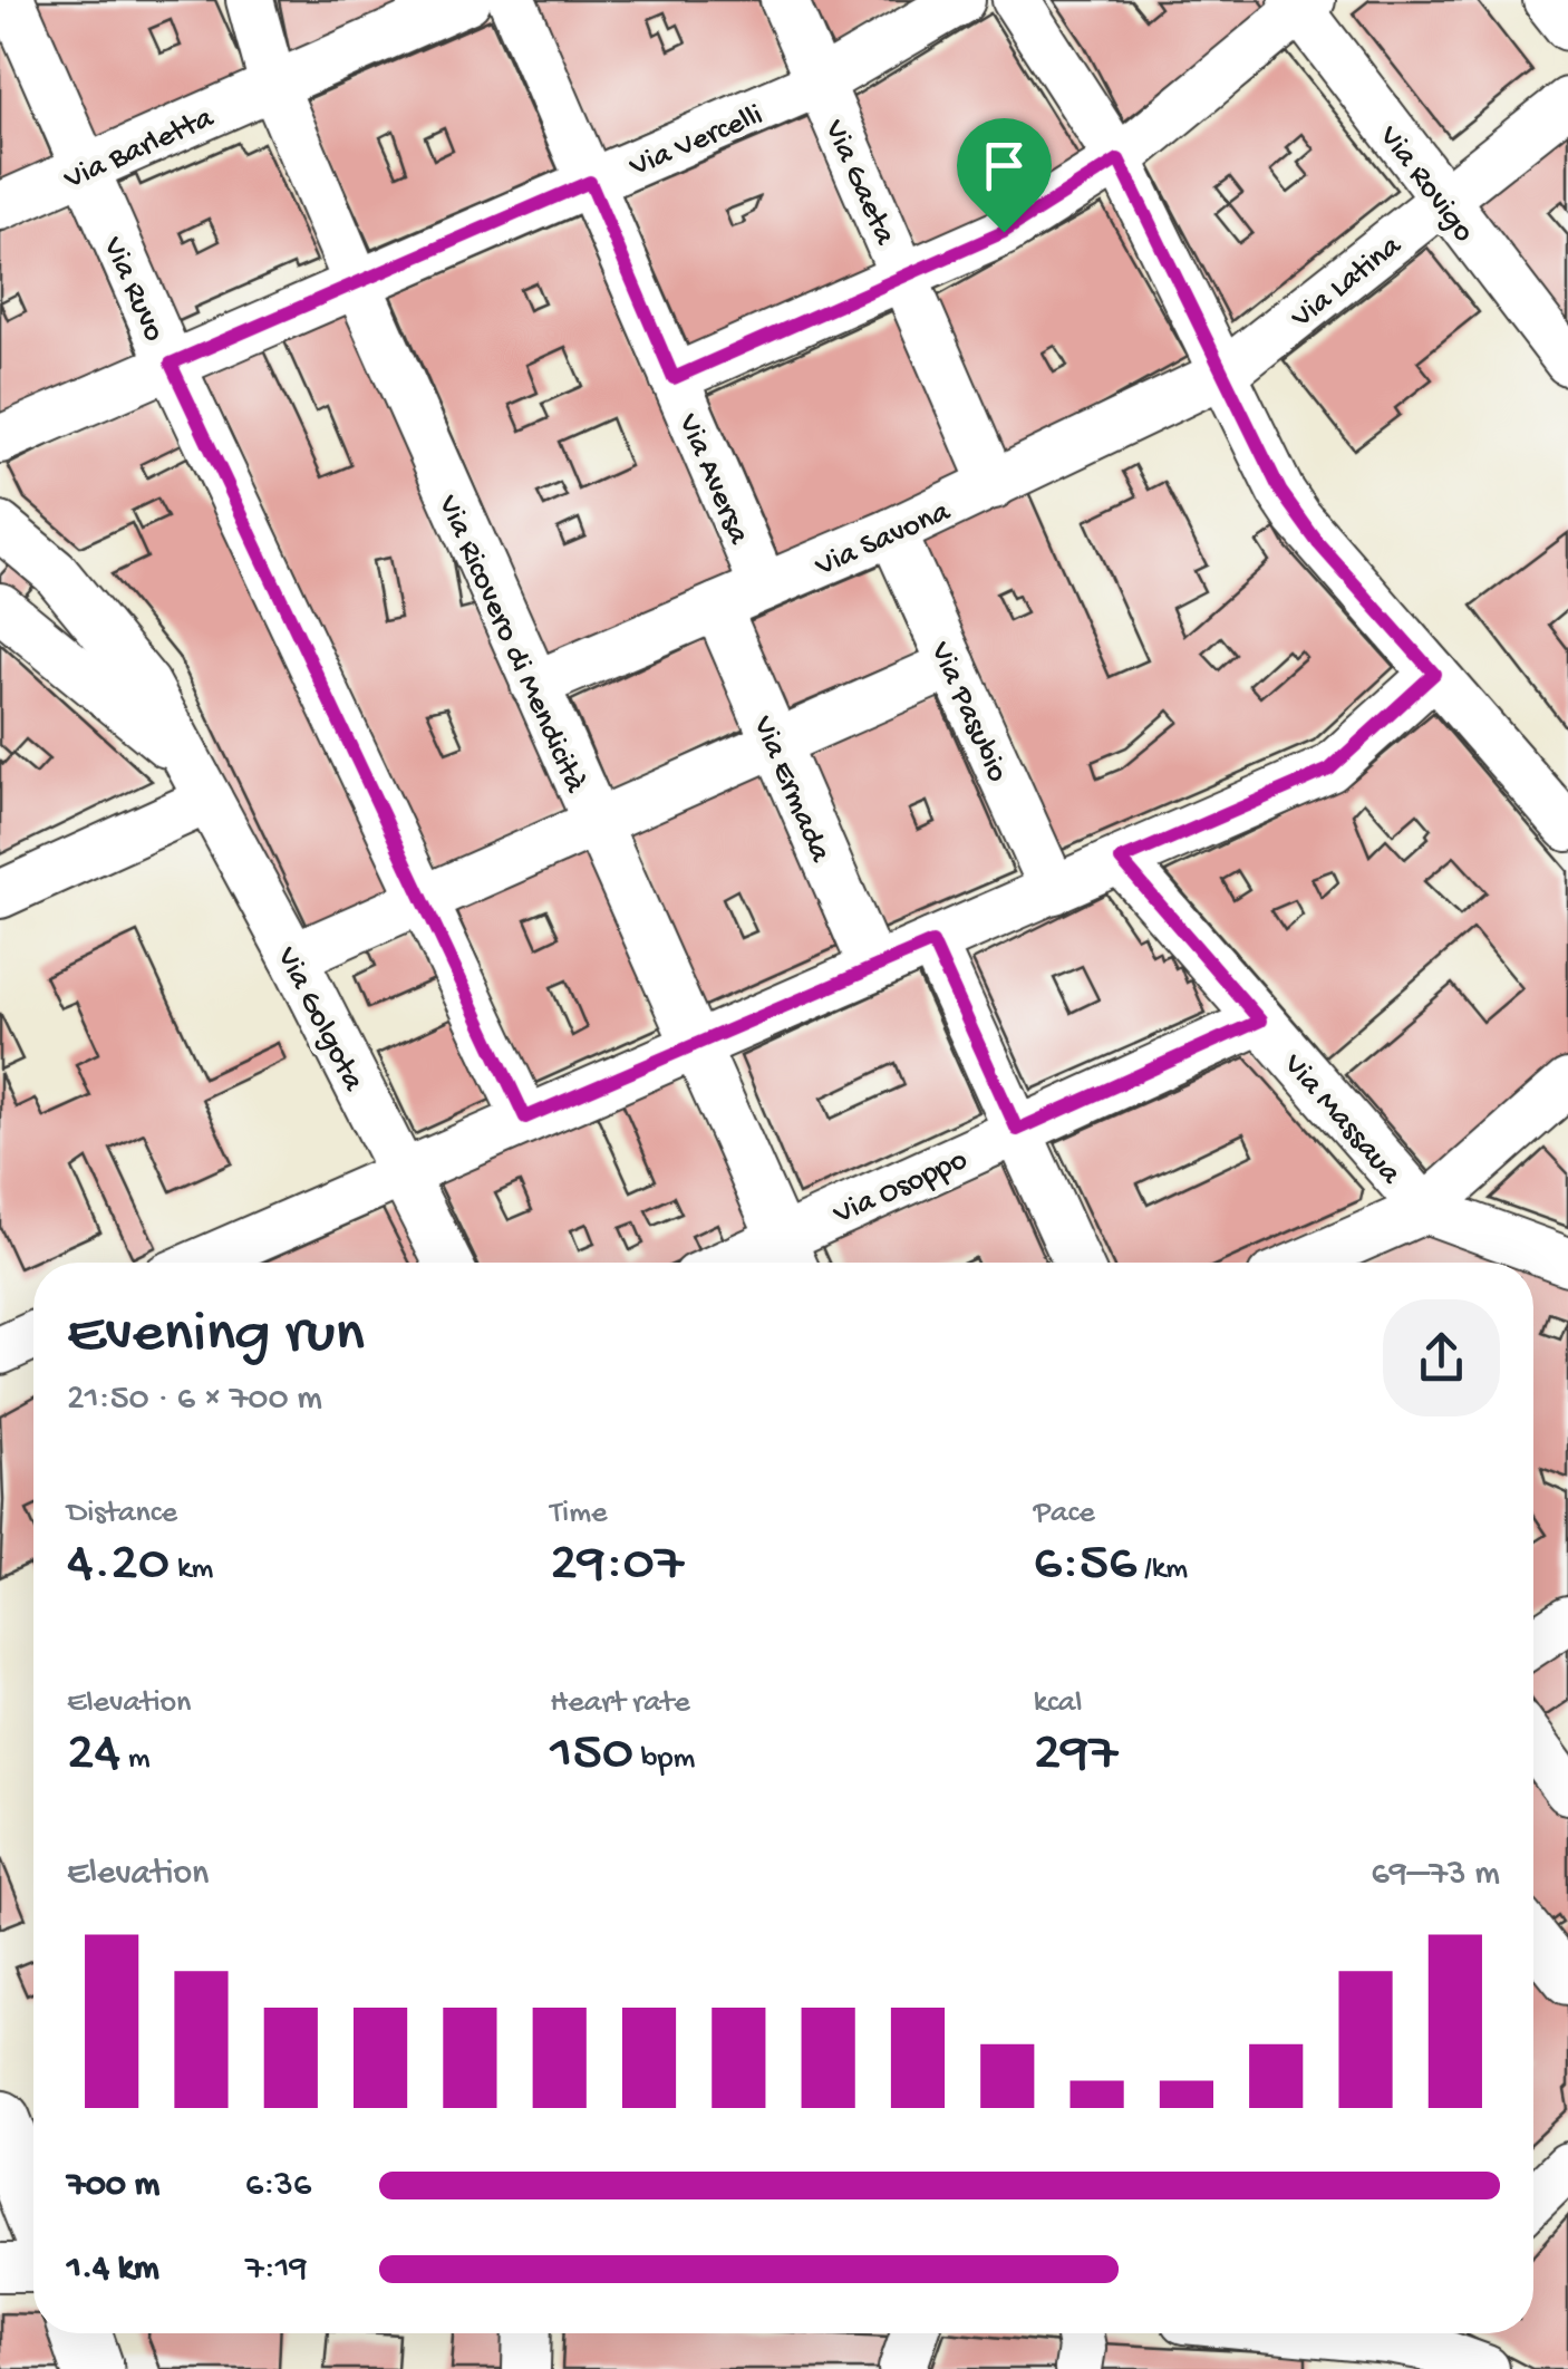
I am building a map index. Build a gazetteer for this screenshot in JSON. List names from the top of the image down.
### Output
{
  "streets": {
    "street": [
      "Via Vercelli",
      "Via Barletta",
      "Via Gaeta",
      "Via Rovigo",
      "Via Latina",
      "Via Ruvo",
      "Via Aversa",
      "Via Savona",
      "Via Ricovero di Mendicità",
      "Via Pasubio",
      "Via Ermada",
      "Via Golgota",
      "Via Massaua",
      "Via Osoppo"
    ]
  },
  "crossings": [
    ["Via Vercelli", "Via Gaeta"],
    ["Via Vercelli", "Via Ruvo"],
    ["Via Vercelli", "Via Aversa"],
    ["Via Vercelli", "Via Ricovero di Mendicità"],
    ["Via Barletta", "Via Ruvo"],
    ["Via Barletta", "Via Ricovero di Mendicità"],
    ["Via Gaeta", "Via Savona"],
    ["Via Rovigo", "Via Latina"],
    ["Via Latina", "Via Savona"],
    ["Via Aversa", "Via Savona"],
    ["Via Savona", "Via Ricovero di Mendicità"],
    ["Via Savona", "Via Pasubio"],
    ["Via Savona", "Via Ermada"],
    ["Via Ricovero di Mendicità", "Via Osoppo"],
    ["Via Massaua", "Via Osoppo"]
  ],
  "page": {
    "heading": ["Evening run", "21:50 · 6 × 700 m"],
    "stats": [
      ["Distance", "4.20 km"],
      ["Time", "29:07"],
      ["Pace", "6:56 /km"],
      ["Elevation", "24 m"],
      ["Heart rate", "150 bpm"],
      ["kcal", "297"]
    ],
    "chart": ["Elevation", "69–73 m"],
    "list": [
      {
        "name": "700 m",
        "note": "6:36"
      },
      {
        "name": "1.4 km",
        "note": "7:19"
      }
    ]
  }
}
